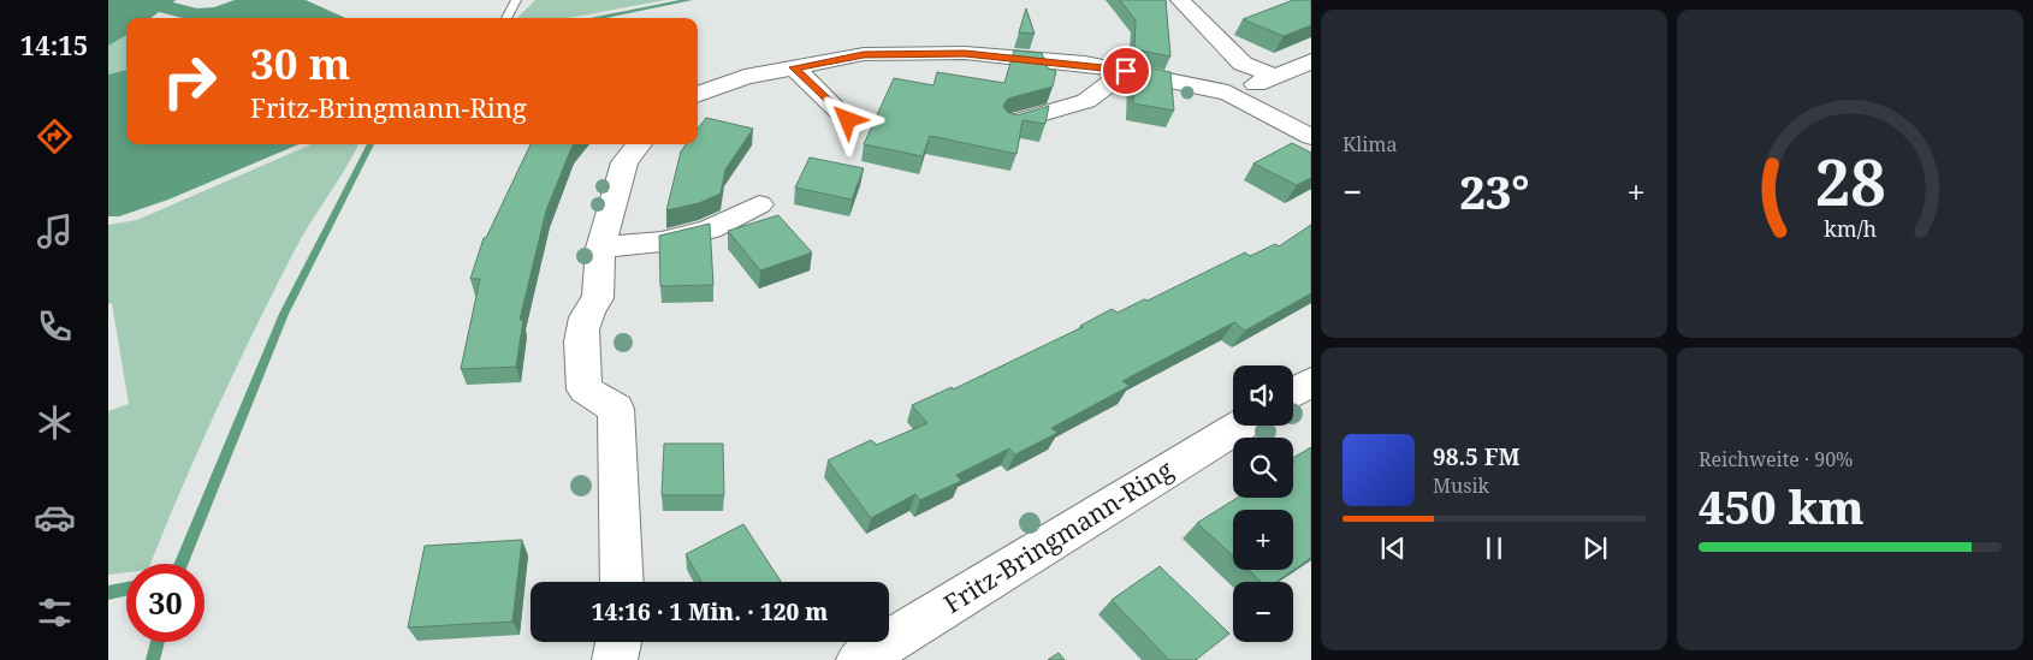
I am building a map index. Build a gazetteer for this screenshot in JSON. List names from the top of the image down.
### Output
{
  "streets": {
    "street": ["Fritz-Bringmann-Ring"]
  },
  "page": {
    "tabs": "14:15",
    "tile": [
      "Klima",
      ["Reichweite · 90%", "450 km"]
    ],
    "turn": ["30 m", "Fritz-Bringmann-Ring"],
    "heat": ["−", "23°", "+"],
    "map_buttons": ["+", "−"],
    "song": ["98.5 FM", "Musik"],
    "limit": "30",
    "trip": "14:16 · 1 Min. · 120 m",
    "gauge": ["28", "km/h"]
  }
}
